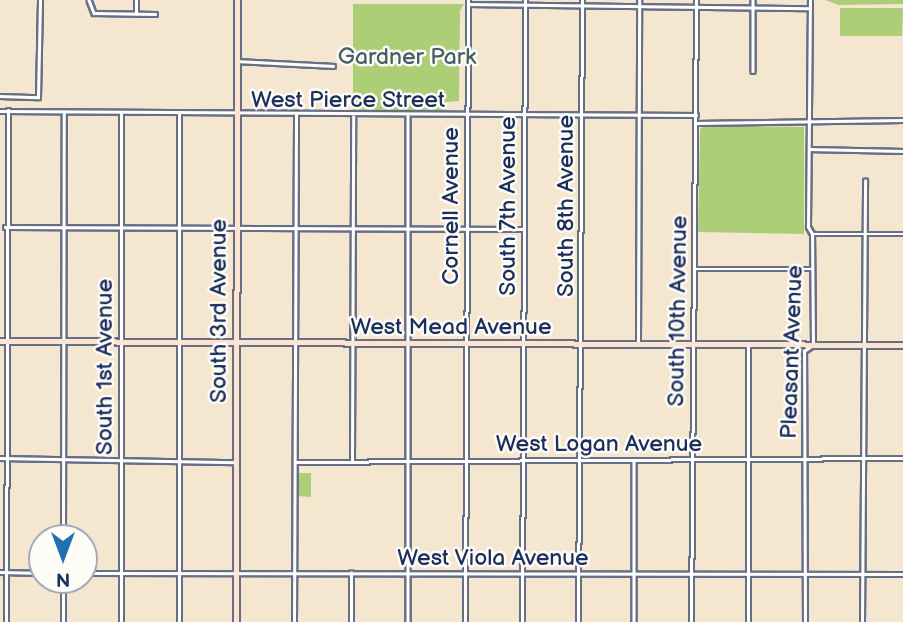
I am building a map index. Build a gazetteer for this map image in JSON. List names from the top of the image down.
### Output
{
  "streets": {
    "street": [
      "West Pierce Street",
      "Cornell Avenue",
      "South 7th Avenue",
      "South 8th Avenue",
      "South 3rd Avenue",
      "South 10th Avenue",
      "West Mead Avenue",
      "Pleasant Avenue",
      "South 1st Avenue",
      "West Logan Avenue",
      "West Viola Avenue"
    ]
  },
  "crossings": [
    ["West Pierce Street", "Cornell Avenue"],
    ["West Pierce Street", "South 7th Avenue"],
    ["West Pierce Street", "South 8th Avenue"],
    ["West Pierce Street", "South 3rd Avenue"],
    ["West Pierce Street", "South 10th Avenue"],
    ["West Pierce Street", "South 1st Avenue"],
    ["Cornell Avenue", "West Mead Avenue"],
    ["Cornell Avenue", "West Logan Avenue"],
    ["Cornell Avenue", "West Viola Avenue"],
    ["South 7th Avenue", "West Mead Avenue"],
    ["South 7th Avenue", "West Logan Avenue"],
    ["South 7th Avenue", "West Viola Avenue"],
    ["South 8th Avenue", "West Mead Avenue"],
    ["South 8th Avenue", "West Logan Avenue"],
    ["South 8th Avenue", "West Viola Avenue"],
    ["South 3rd Avenue", "West Mead Avenue"],
    ["South 3rd Avenue", "West Viola Avenue"],
    ["South 10th Avenue", "West Mead Avenue"],
    ["South 10th Avenue", "West Logan Avenue"],
    ["South 10th Avenue", "West Viola Avenue"],
    ["West Mead Avenue", "Pleasant Avenue"],
    ["West Mead Avenue", "South 1st Avenue"],
    ["Pleasant Avenue", "West Logan Avenue"],
    ["Pleasant Avenue", "West Viola Avenue"],
    ["South 1st Avenue", "West Viola Avenue"]
  ],
  "parks": ["Gardner Park"],
  "north": "bottom"
}
